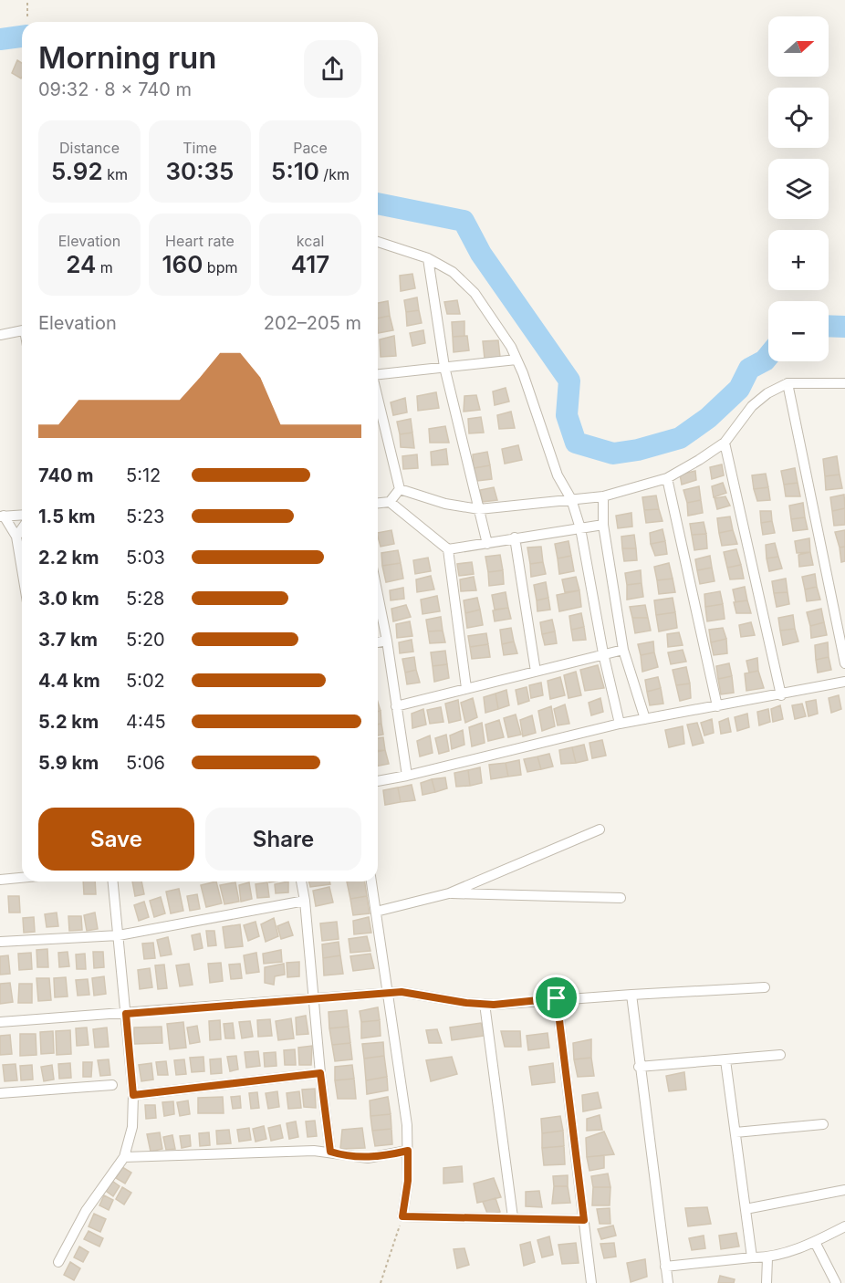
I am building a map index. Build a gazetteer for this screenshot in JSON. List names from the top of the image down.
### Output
{
  "north": "right",
  "page": {
    "map_buttons": ["+", "−"],
    "heading": ["Morning run", "09:32 · 8 × 740 m"],
    "stats": [
      ["Distance", "5.92 km"],
      ["Time", "30:35"],
      ["Pace", "5:10 /km"],
      ["Elevation", "24 m"],
      ["Heart rate", "160 bpm"],
      ["kcal", "417"]
    ],
    "chart": ["Elevation", "202–205 m"],
    "list": [
      {
        "name": "740 m",
        "note": "5:12"
      },
      {
        "name": "1.5 km",
        "note": "5:23"
      },
      {
        "name": "2.2 km",
        "note": "5:03"
      },
      {
        "name": "3.0 km",
        "note": "5:28"
      },
      {
        "name": "3.7 km",
        "note": "5:20"
      },
      {
        "name": "4.4 km",
        "note": "5:02"
      },
      {
        "name": "5.2 km",
        "note": "4:45"
      },
      {
        "name": "5.9 km",
        "note": "5:06"
      }
    ],
    "buttons": ["Save", "Share"]
  }
}
